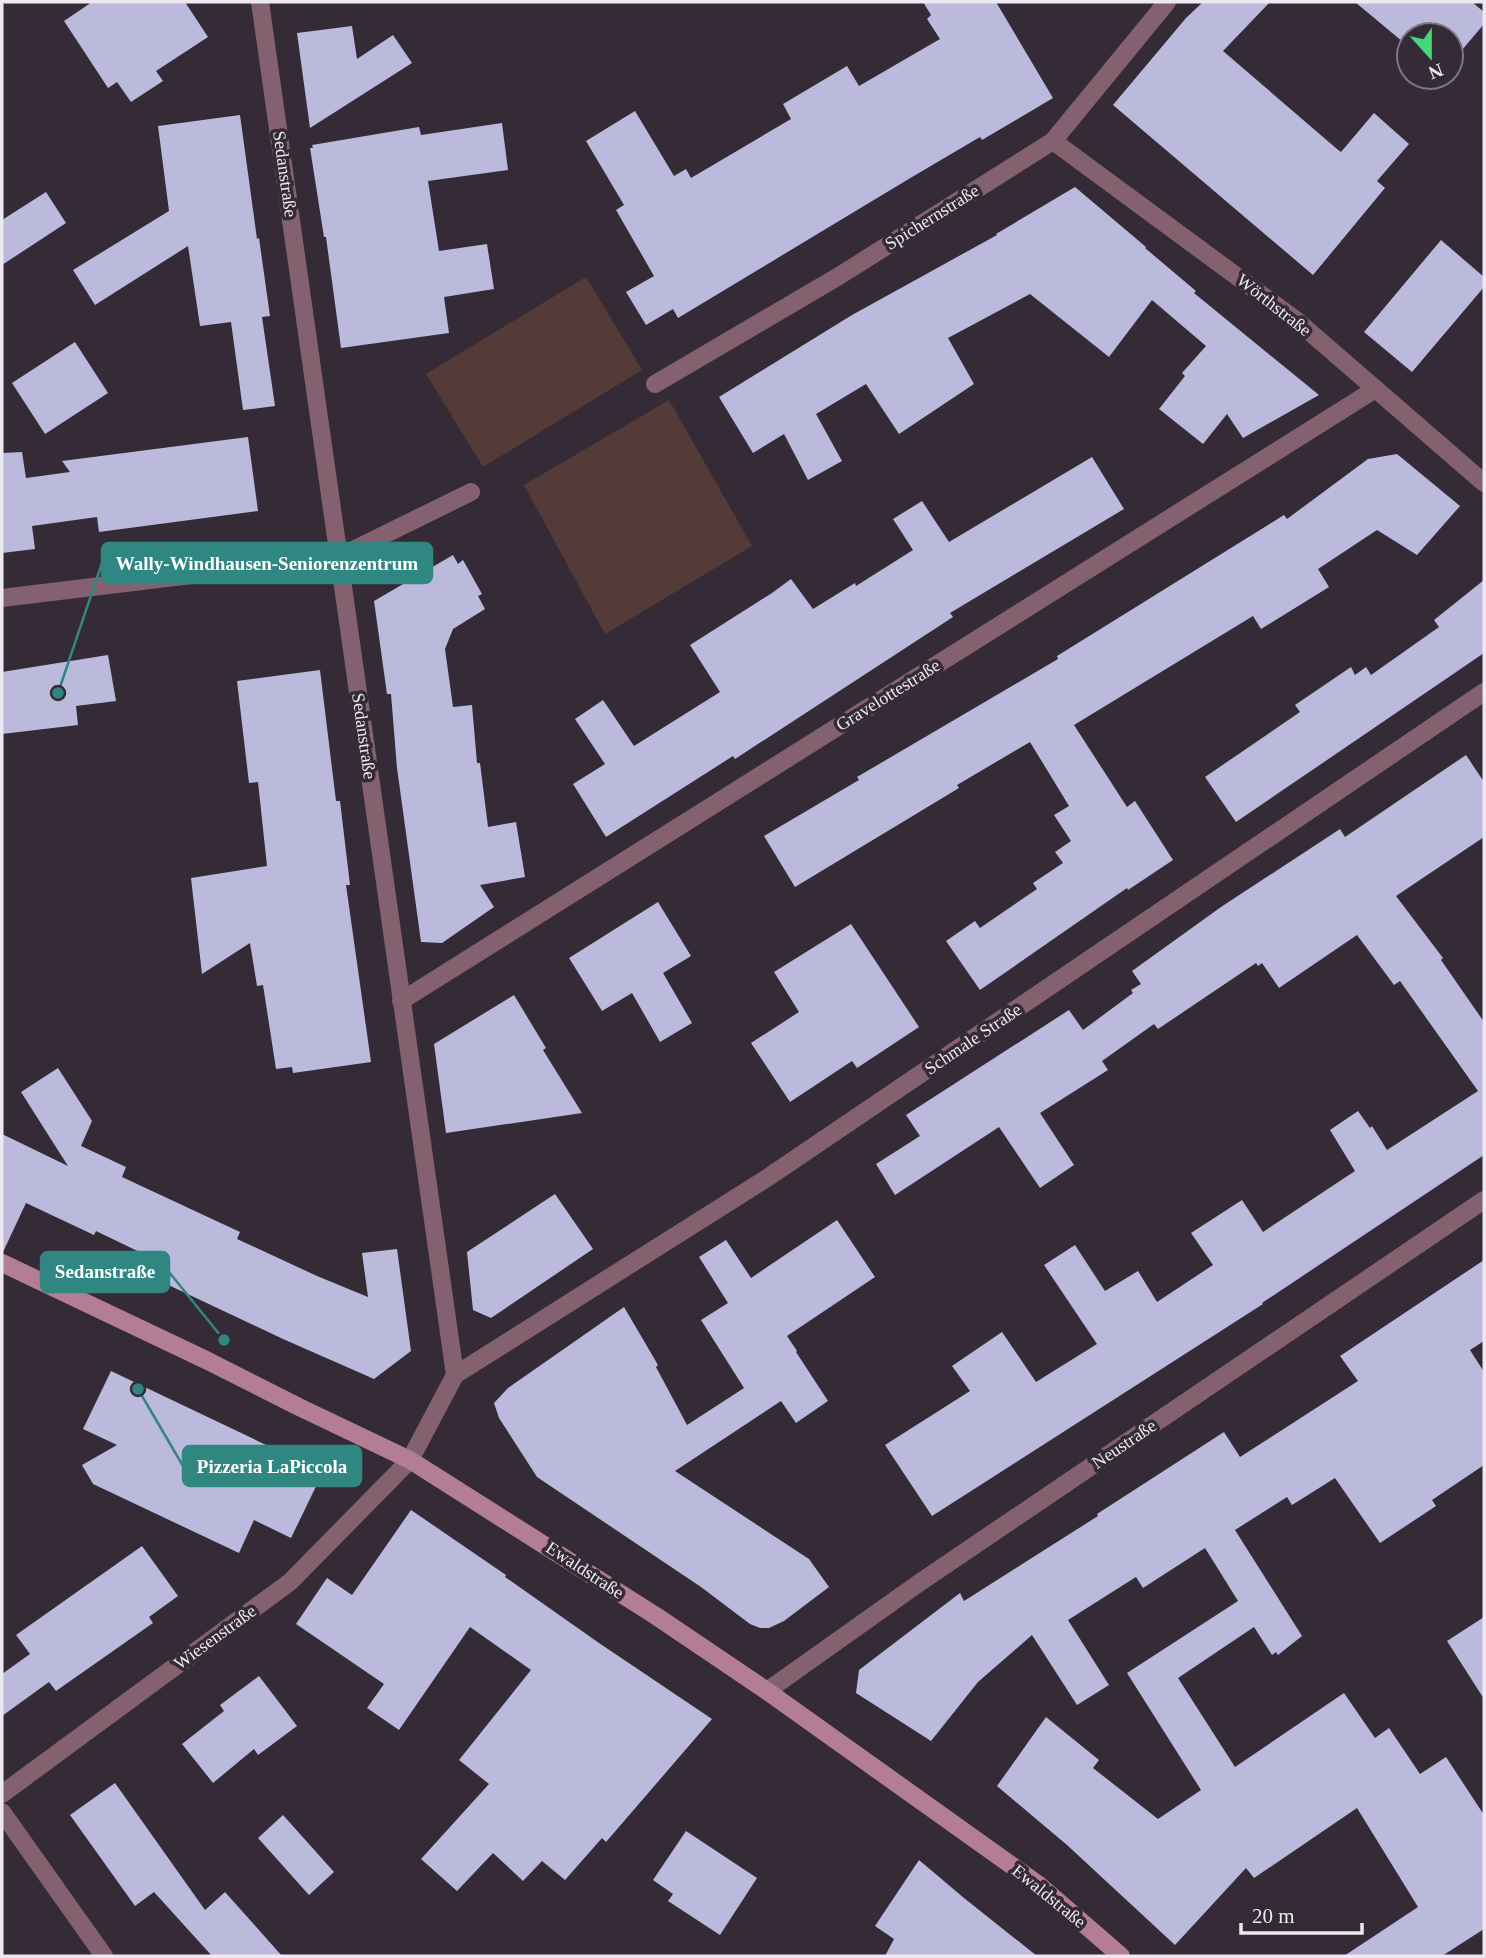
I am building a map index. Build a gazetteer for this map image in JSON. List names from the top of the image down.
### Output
{
  "streets": {
    "main road": ["Ewaldstraße"],
    "street": [
      "Sedanstraße",
      "Spichernstraße",
      "Wörthstraße",
      "Gravelottestraße",
      "Schmale Straße",
      "Neustraße",
      "Wiesenstraße"
    ]
  },
  "crossings": [
    ["Sedanstraße", "Gravelottestraße"],
    ["Sedanstraße", "Schmale Straße"],
    ["Spichernstraße", "Wörthstraße"],
    ["Wörthstraße", "Gravelottestraße"],
    ["Neustraße", "Ewaldstraße"],
    ["Ewaldstraße", "Wiesenstraße"]
  ],
  "places": ["Wally-Windhausen-Seniorenzentrum", "Sedanstraße", "Pizzeria LaPiccola"],
  "scale_bar": "20 m",
  "north": "bottom"
}
